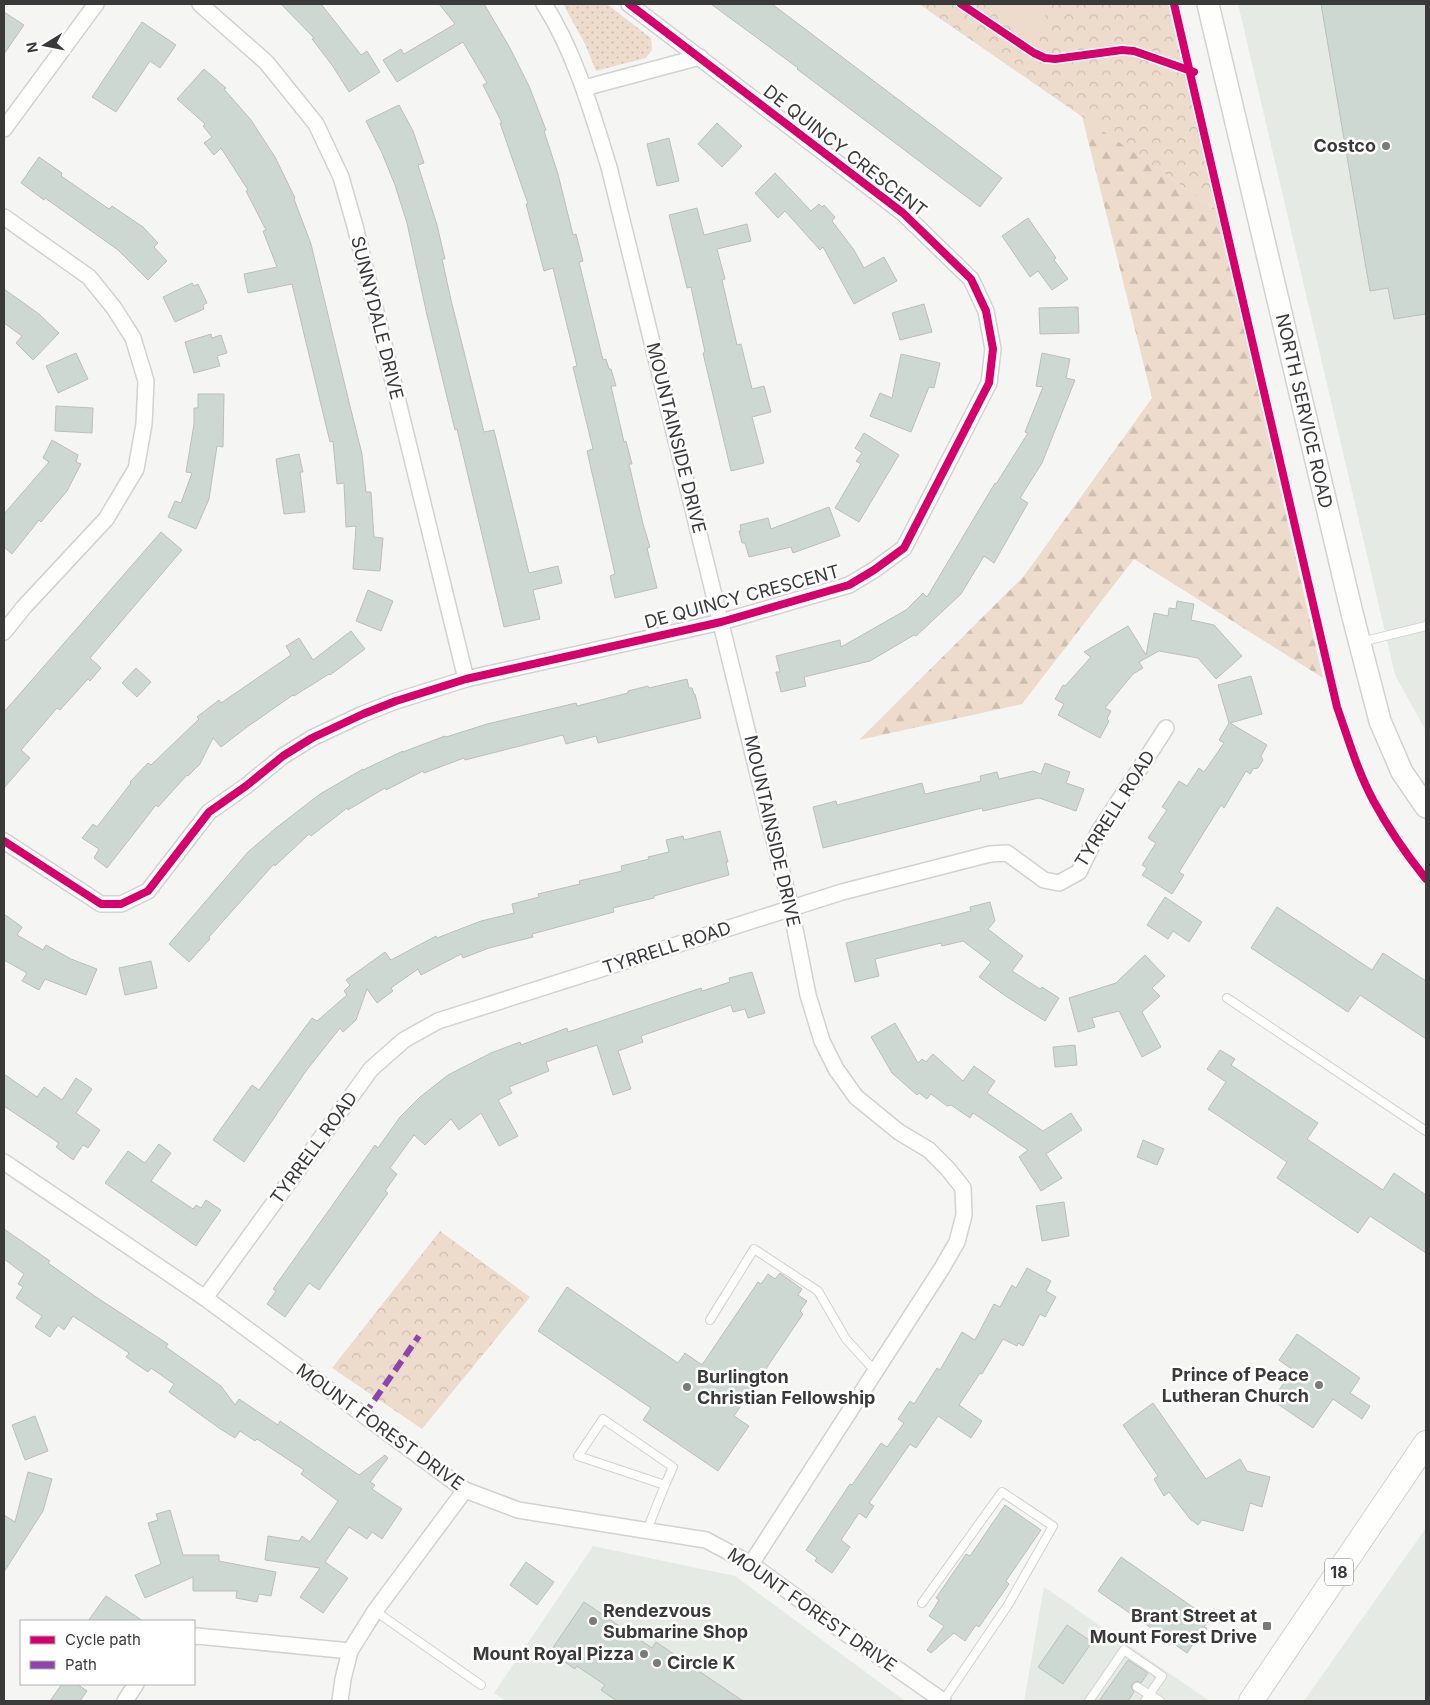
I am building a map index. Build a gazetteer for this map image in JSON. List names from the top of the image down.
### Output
{
  "streets": {
    "main road": ["18"],
    "street": [
      "DE QUINCY CRESCENT",
      "SUNNYDALE DRIVE",
      "NORTH SERVICE ROAD",
      "MOUNTAINSIDE DRIVE",
      "TYRRELL ROAD",
      "MOUNT FOREST DRIVE"
    ]
  },
  "crossings": [
    ["DE QUINCY CRESCENT", "SUNNYDALE DRIVE"],
    ["DE QUINCY CRESCENT", "MOUNTAINSIDE DRIVE"],
    ["MOUNTAINSIDE DRIVE", "TYRRELL ROAD"],
    ["MOUNTAINSIDE DRIVE", "MOUNT FOREST DRIVE"],
    ["TYRRELL ROAD", "MOUNT FOREST DRIVE"]
  ],
  "places": {
    "other": [
      "Costco",
      "Prince of Peace Lutheran Church",
      "Burlington Christian Fellowship",
      "Rendezvous Submarine Shop",
      "Mount Royal Pizza",
      "Circle K"
    ],
    "transit": ["Brant Street at Mount Forest Drive"]
  },
  "legend": ["Cycle path", "Path"],
  "north": "left"
}
